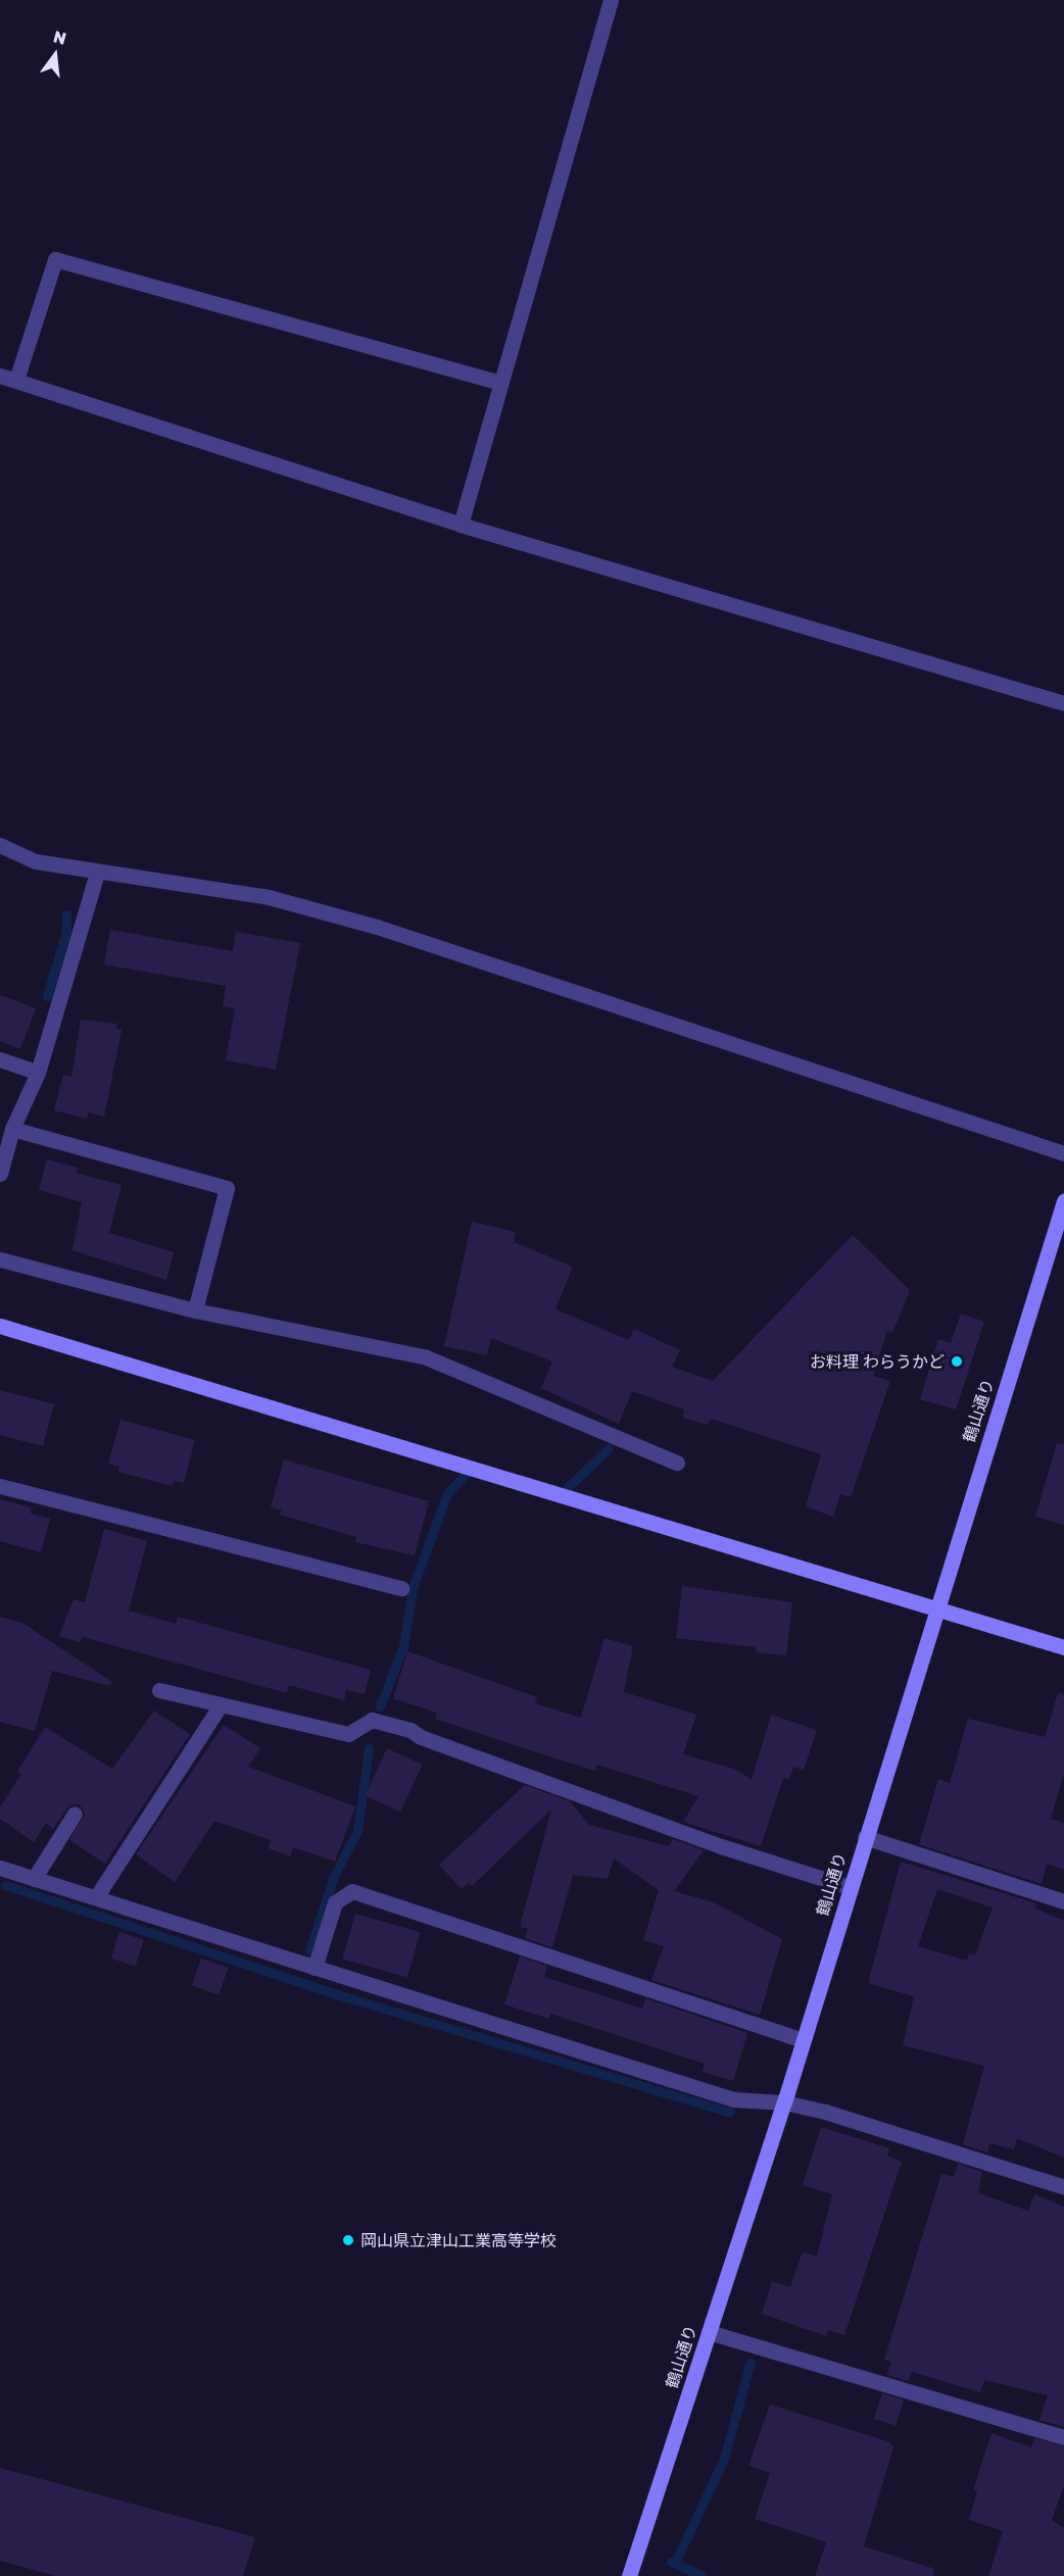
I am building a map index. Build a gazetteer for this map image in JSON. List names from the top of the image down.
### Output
{
  "streets": {
    "street": ["鶴山通り"]
  },
  "places": ["お料理 わらうかど", "岡山県立津山工業高等学校"],
  "north": "top"
}
